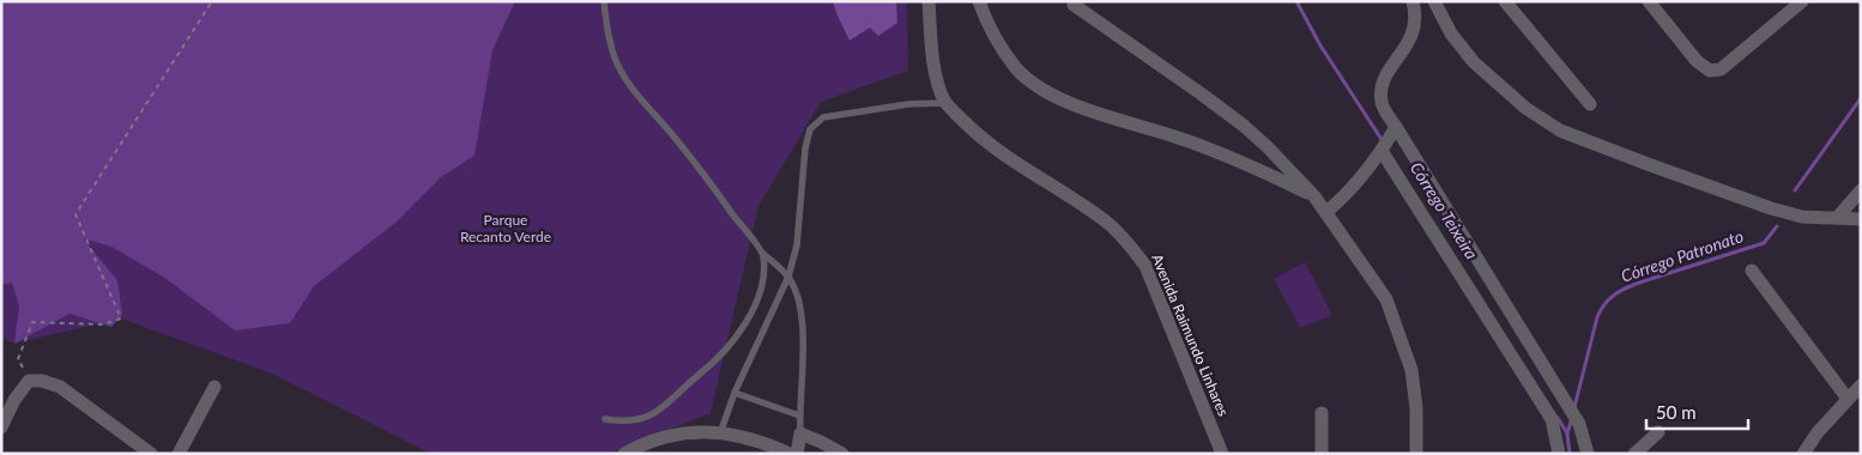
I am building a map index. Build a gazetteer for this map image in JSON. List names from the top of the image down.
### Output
{
  "streets": {
    "street": ["Avenida Raimundo Linhares"]
  },
  "water": ["Córrego Teixeira", "Córrego Patronato"],
  "parks": ["Parque Recanto Verde"],
  "scale_bar": "50 m"
}
